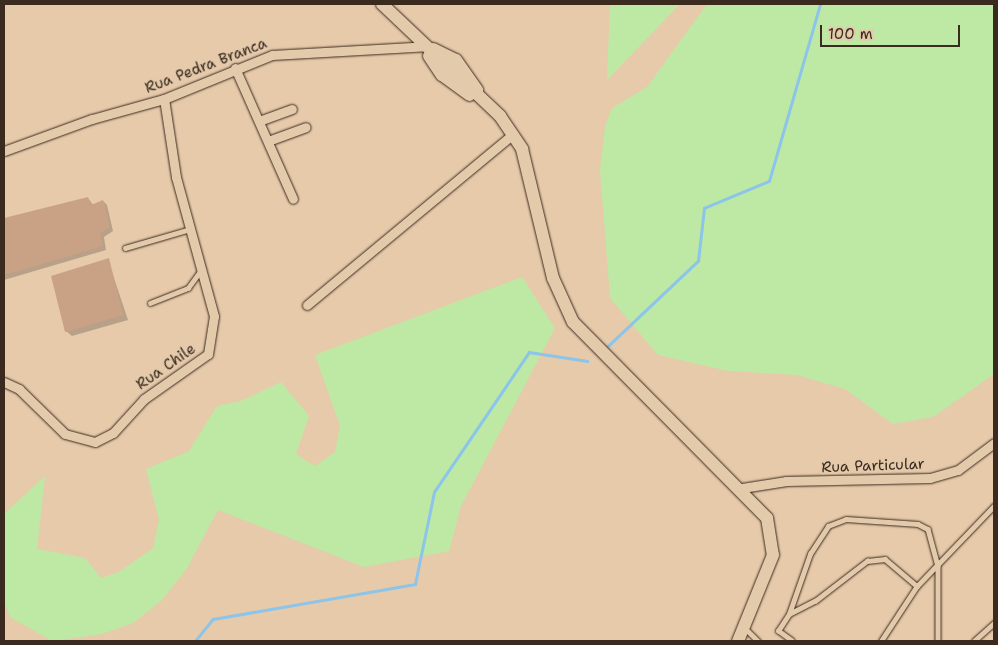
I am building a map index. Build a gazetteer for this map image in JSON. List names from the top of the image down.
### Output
{
  "streets": {
    "street": ["Rua Pedra Branca", "Rua Chile", "Rua Particular"]
  },
  "crossings": [
    ["Rua Pedra Branca", "Rua Chile"]
  ],
  "scale_bar": "100 m"
}
